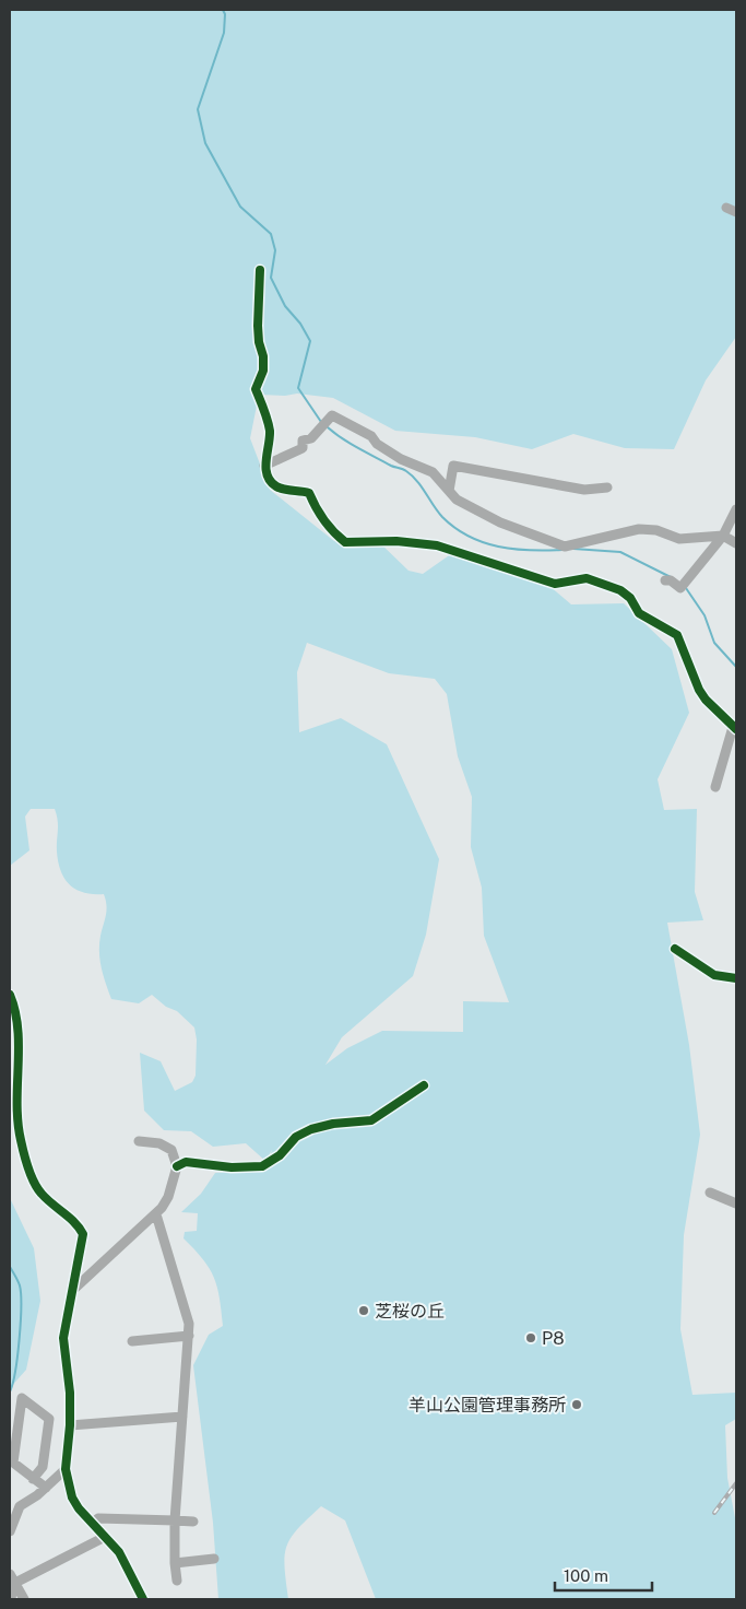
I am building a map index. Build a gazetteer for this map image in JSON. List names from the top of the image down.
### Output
{
  "places": ["芝桜の丘", "P8", "羊山公園管理事務所"],
  "scale_bar": "100 m"
}
